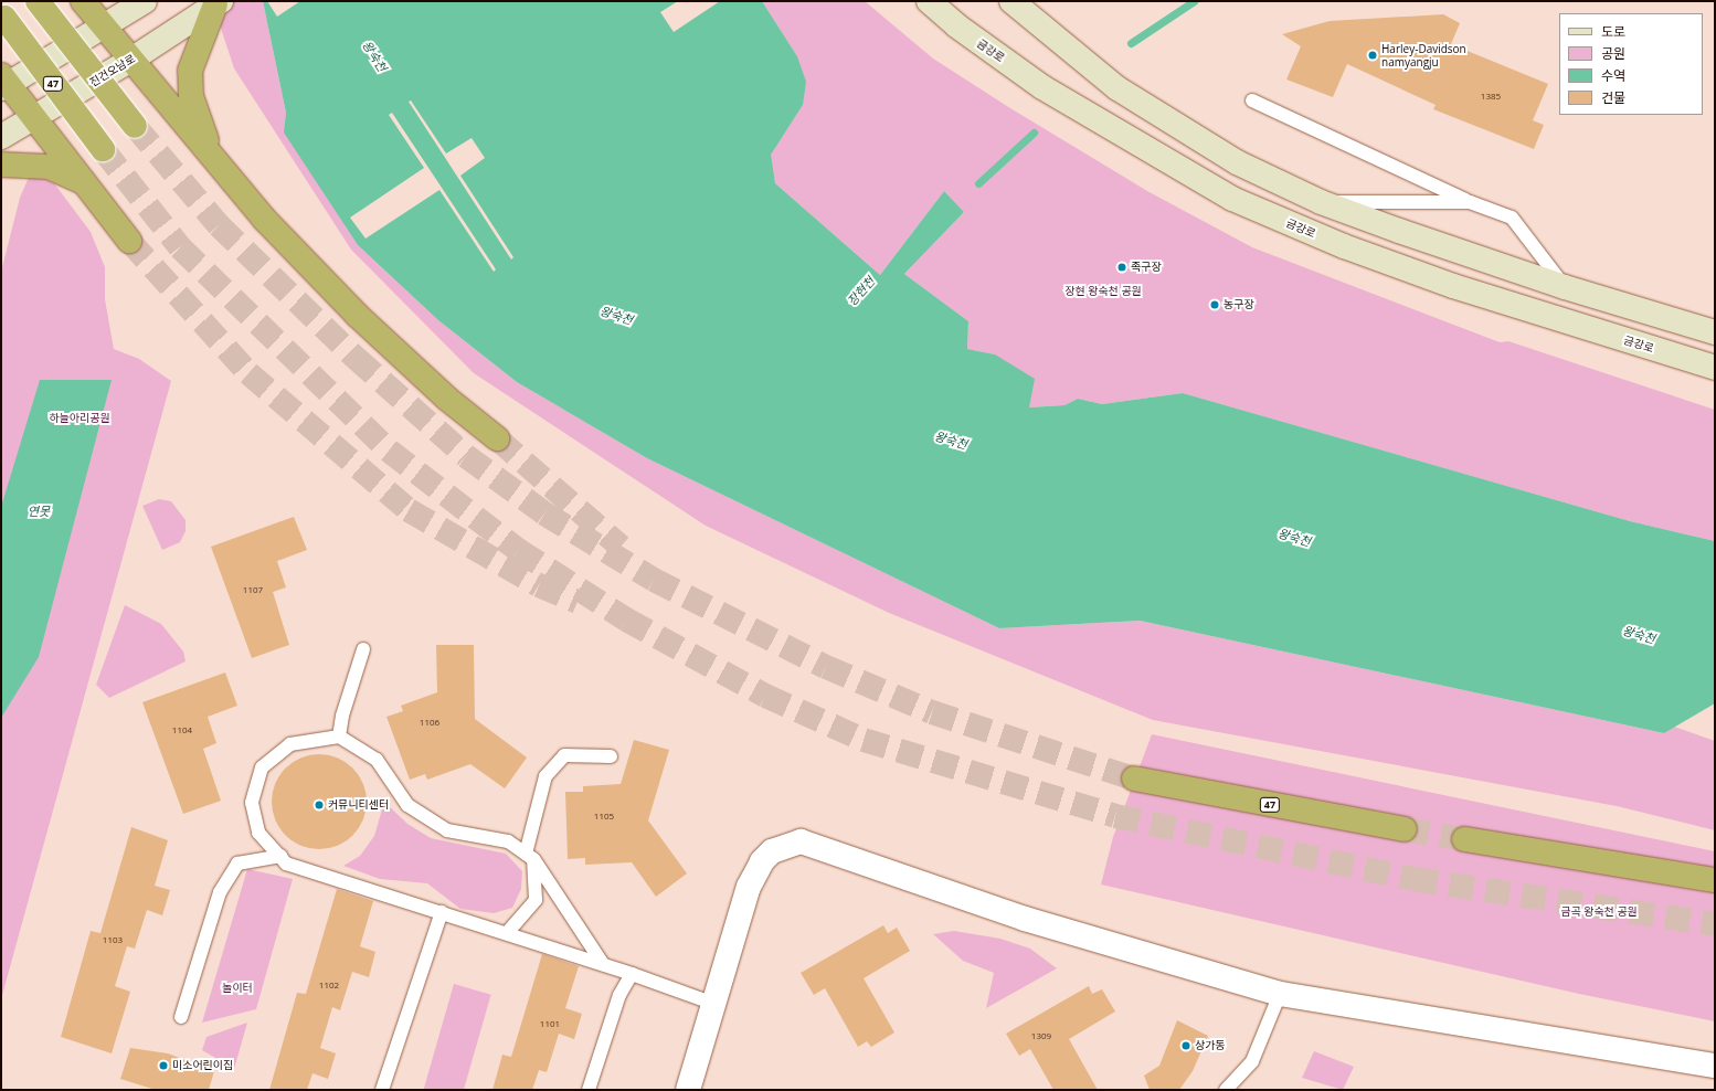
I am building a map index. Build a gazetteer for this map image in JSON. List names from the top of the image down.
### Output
{
  "streets": {
    "highway": ["47"],
    "main road": ["금강로", "진건오남로"]
  },
  "water": ["왕숙천", "장현천", "연못"],
  "parks": [
    "장현 왕숙천 공원",
    "하늘아리공원",
    "금곡 왕숙천 공원",
    "놀이터"
  ],
  "places": [
    "Harley-Davidson namyangju",
    "족구장",
    "농구장",
    "커뮤니티센터",
    "상가동",
    "미소어린이집"
  ],
  "house_numbers": [
    "1385",
    "1107",
    "1106",
    "1104",
    "1105",
    "1103",
    "1102",
    "1101",
    "1309"
  ],
  "legend": [
    "도로",
    "공원",
    "수역",
    "건물"
  ]
}
